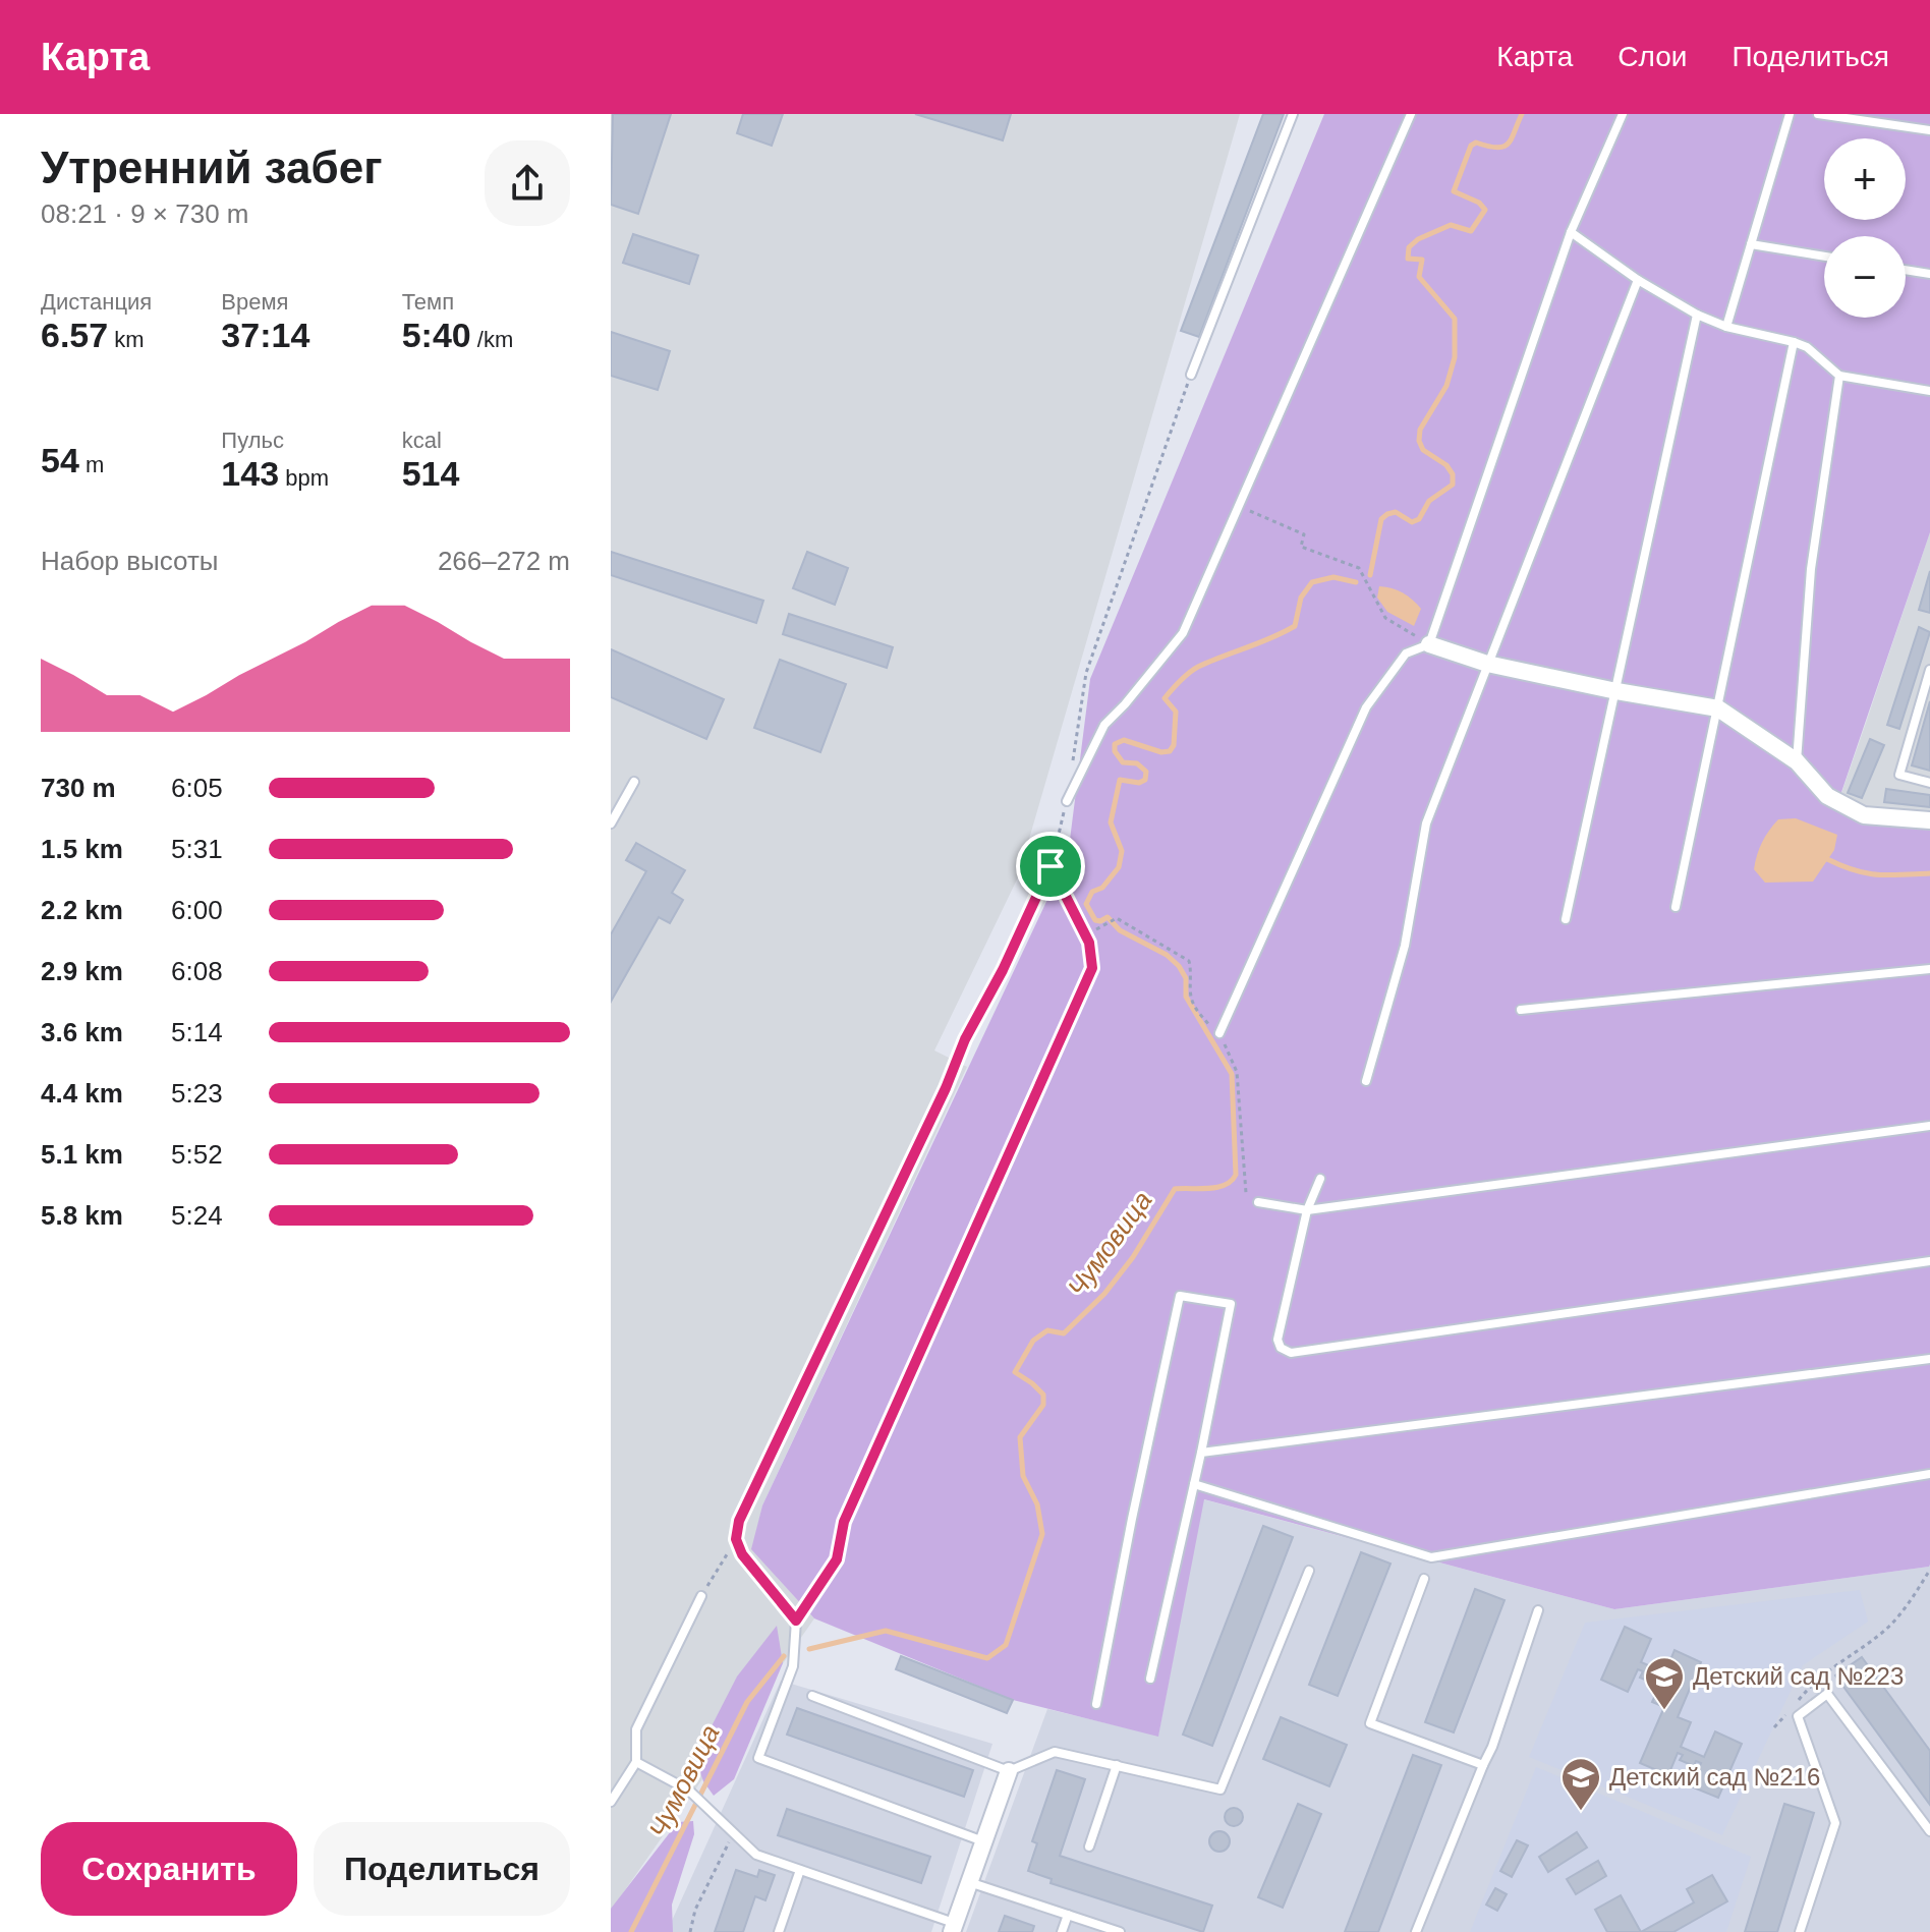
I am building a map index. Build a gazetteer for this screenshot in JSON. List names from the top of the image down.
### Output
{
  "water": ["Чумовица"],
  "places": {
    "school or university": ["Детский сад №223", "Детский сад №216"]
  },
  "page": {
    "header": "Карта",
    "nav": ["Карта", "Слои", "Поделиться"],
    "heading": ["Утренний забег", "08:21 · 9 × 730 m"],
    "map_buttons": ["+", "−"],
    "stats": [
      ["Дистанция", "6.57 km"],
      ["Время", "37:14"],
      ["Темп", "5:40 /km"],
      ["54 m"],
      ["Пульс", "143 bpm"],
      ["kcal", "514"]
    ],
    "chart": ["Набор высоты", "266–272 m"],
    "list": [
      {
        "name": "730 m",
        "note": "6:05"
      },
      {
        "name": "1.5 km",
        "note": "5:31"
      },
      {
        "name": "2.2 km",
        "note": "6:00"
      },
      {
        "name": "2.9 km",
        "note": "6:08"
      },
      {
        "name": "3.6 km",
        "note": "5:14"
      },
      {
        "name": "4.4 km",
        "note": "5:23"
      },
      {
        "name": "5.1 km",
        "note": "5:52"
      },
      {
        "name": "5.8 km",
        "note": "5:24"
      }
    ],
    "buttons": ["Сохранить", "Поделиться"]
  }
}
